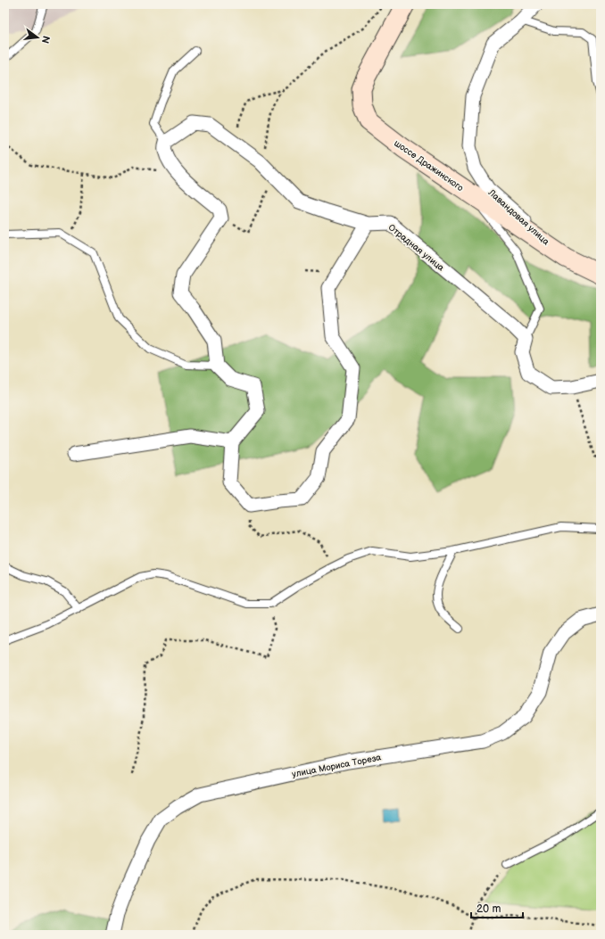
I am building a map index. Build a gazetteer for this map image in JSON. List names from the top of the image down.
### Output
{
  "streets": {
    "main road": ["шоссе Дражинского"],
    "street": ["Лавандовая улица", "Отрадная улица", "улица Мориса Тореза"]
  },
  "crossings": [
    ["шоссе Дражинского", "Лавандовая улица"]
  ],
  "scale_bar": "20 m",
  "north": "right"
}
